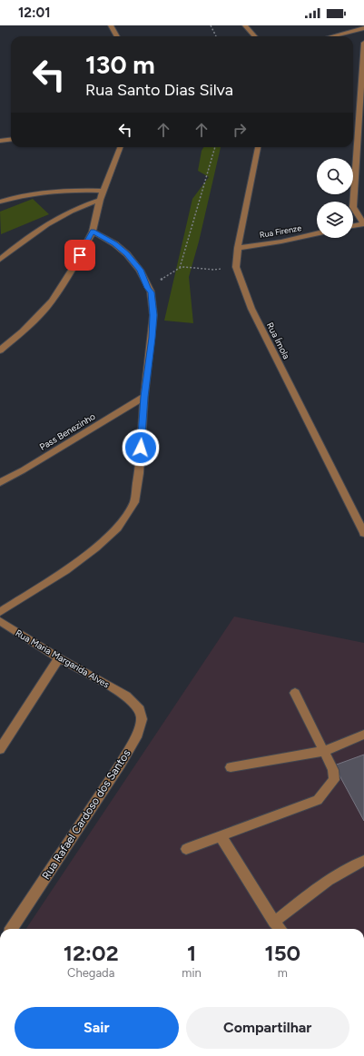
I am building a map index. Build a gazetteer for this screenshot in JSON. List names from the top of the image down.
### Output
{
  "streets": {
    "street": [
      "Rua Firenze",
      "Rua Ímola",
      "Pass Benezinho",
      "Rua Maria Margarida Alves",
      "Rua Rafael Cardoso dos Santos"
    ]
  },
  "crossings": [
    ["Rua Firenze", "Rua Ímola"],
    ["Rua Maria Margarida Alves", "Rua Rafael Cardoso dos Santos"]
  ],
  "page": {
    "status": "12:01",
    "turn": ["130 m", "Rua Santo Dias Silva"],
    "eta": [
      "12:02",
      "Chegada",
      "1",
      "min",
      "150",
      "m"
    ],
    "buttons": ["Sair", "Compartilhar"]
  }
}
